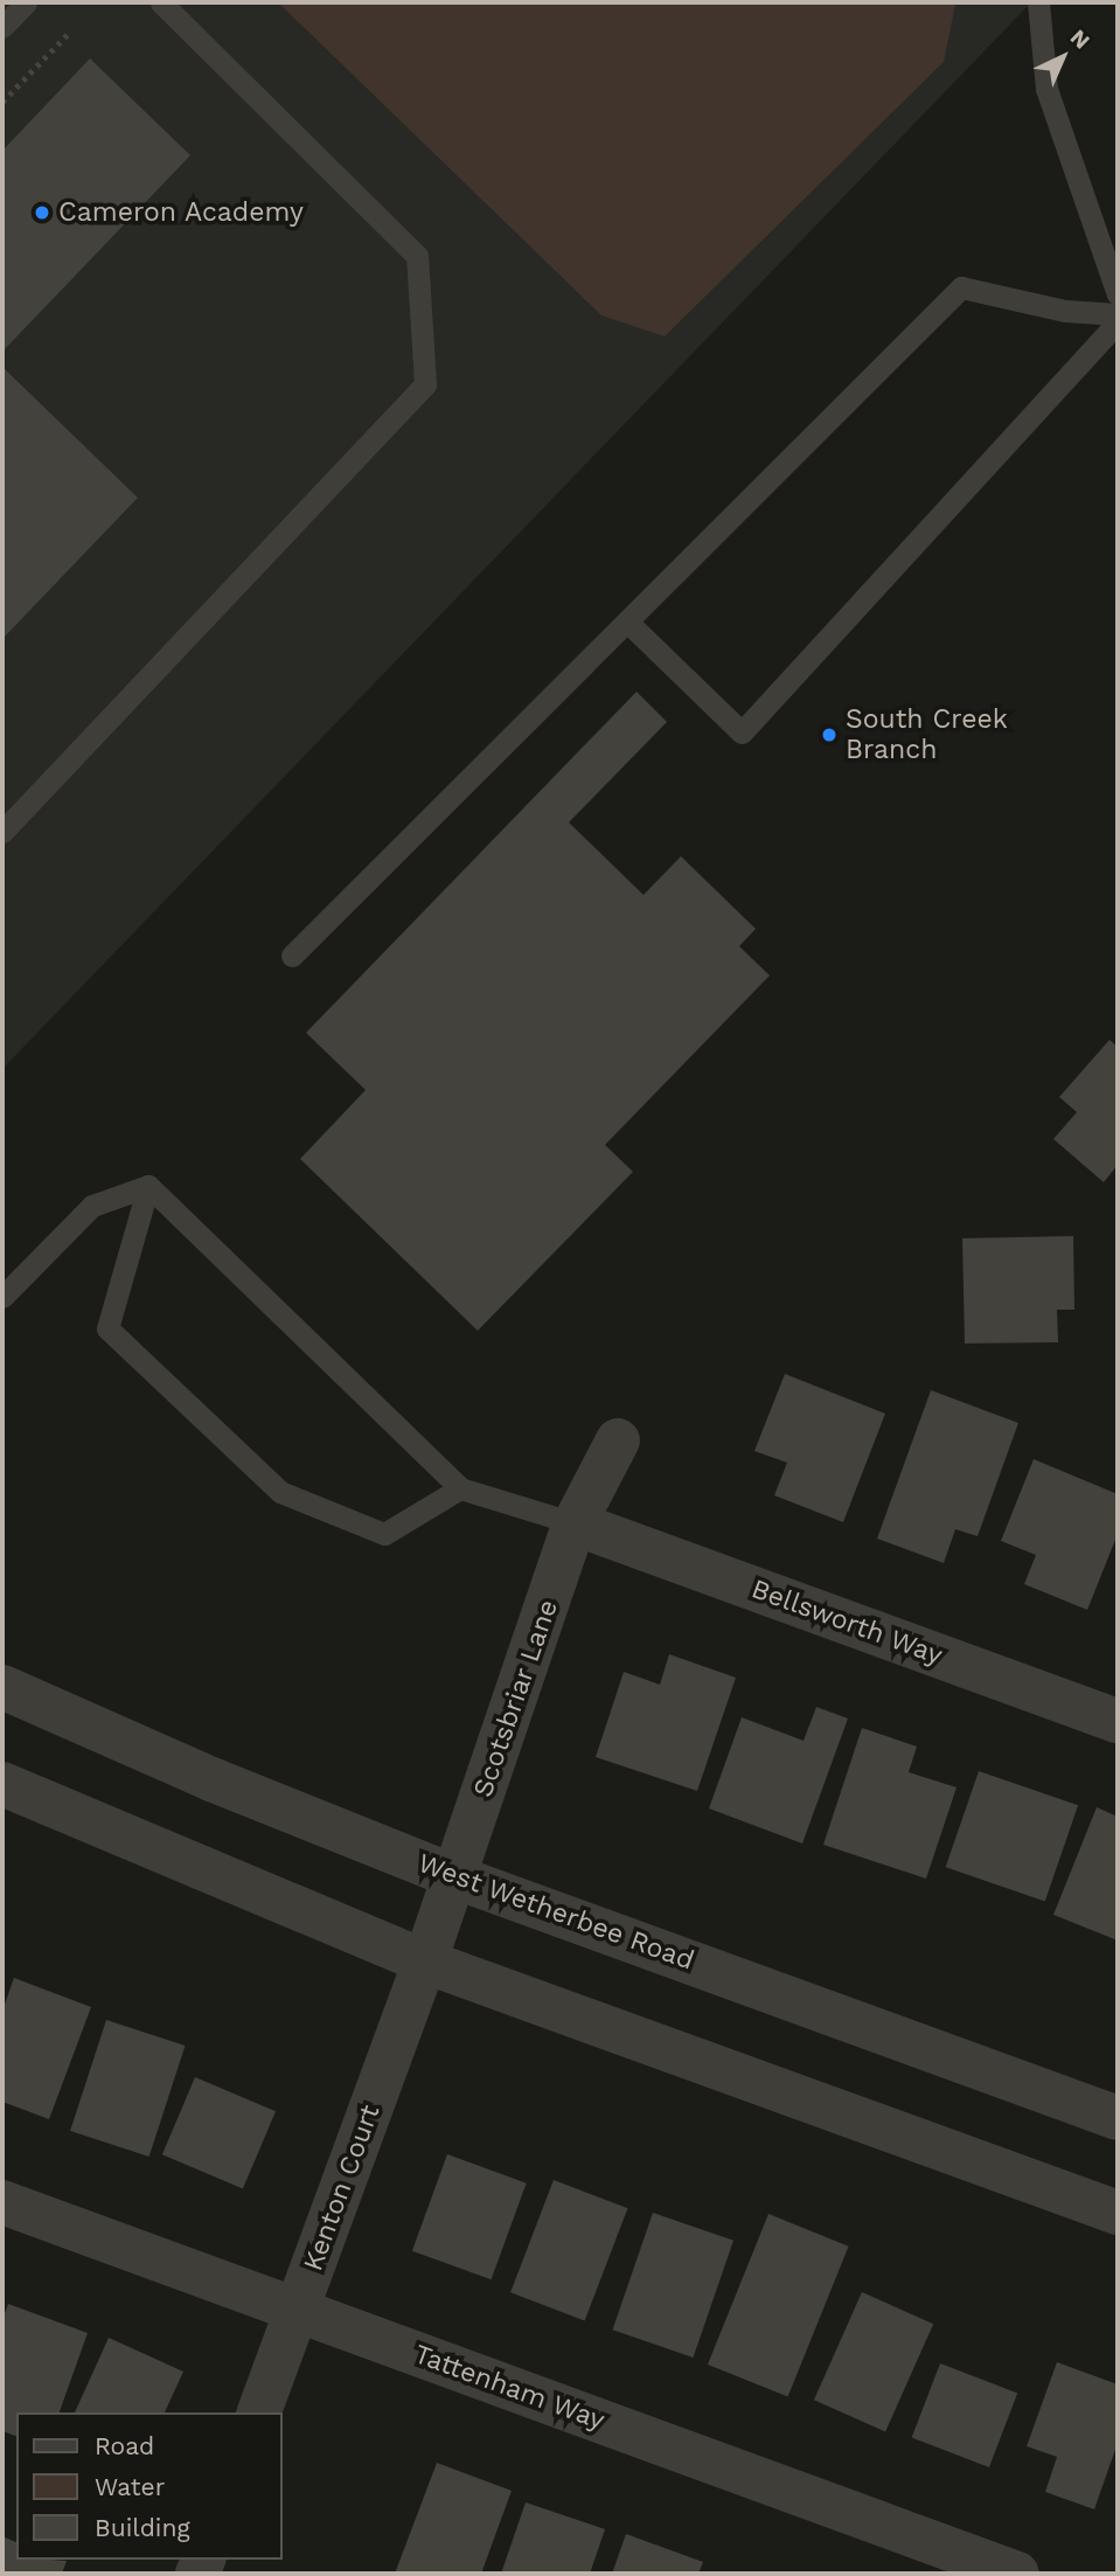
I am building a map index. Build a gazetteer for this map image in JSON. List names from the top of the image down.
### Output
{
  "streets": {
    "street": [
      "Bellsworth Way",
      "Scotsbriar Lane",
      "West Wetherbee Road",
      "Kenton Court",
      "Tattenham Way"
    ]
  },
  "crossings": [
    ["Bellsworth Way", "Scotsbriar Lane"],
    ["Scotsbriar Lane", "West Wetherbee Road"],
    ["Scotsbriar Lane", "Kenton Court"],
    ["Kenton Court", "Tattenham Way"]
  ],
  "places": ["Cameron Academy", "South Creek Branch"],
  "legend": ["Road", "Water", "Building"],
  "north": "top right"
}
